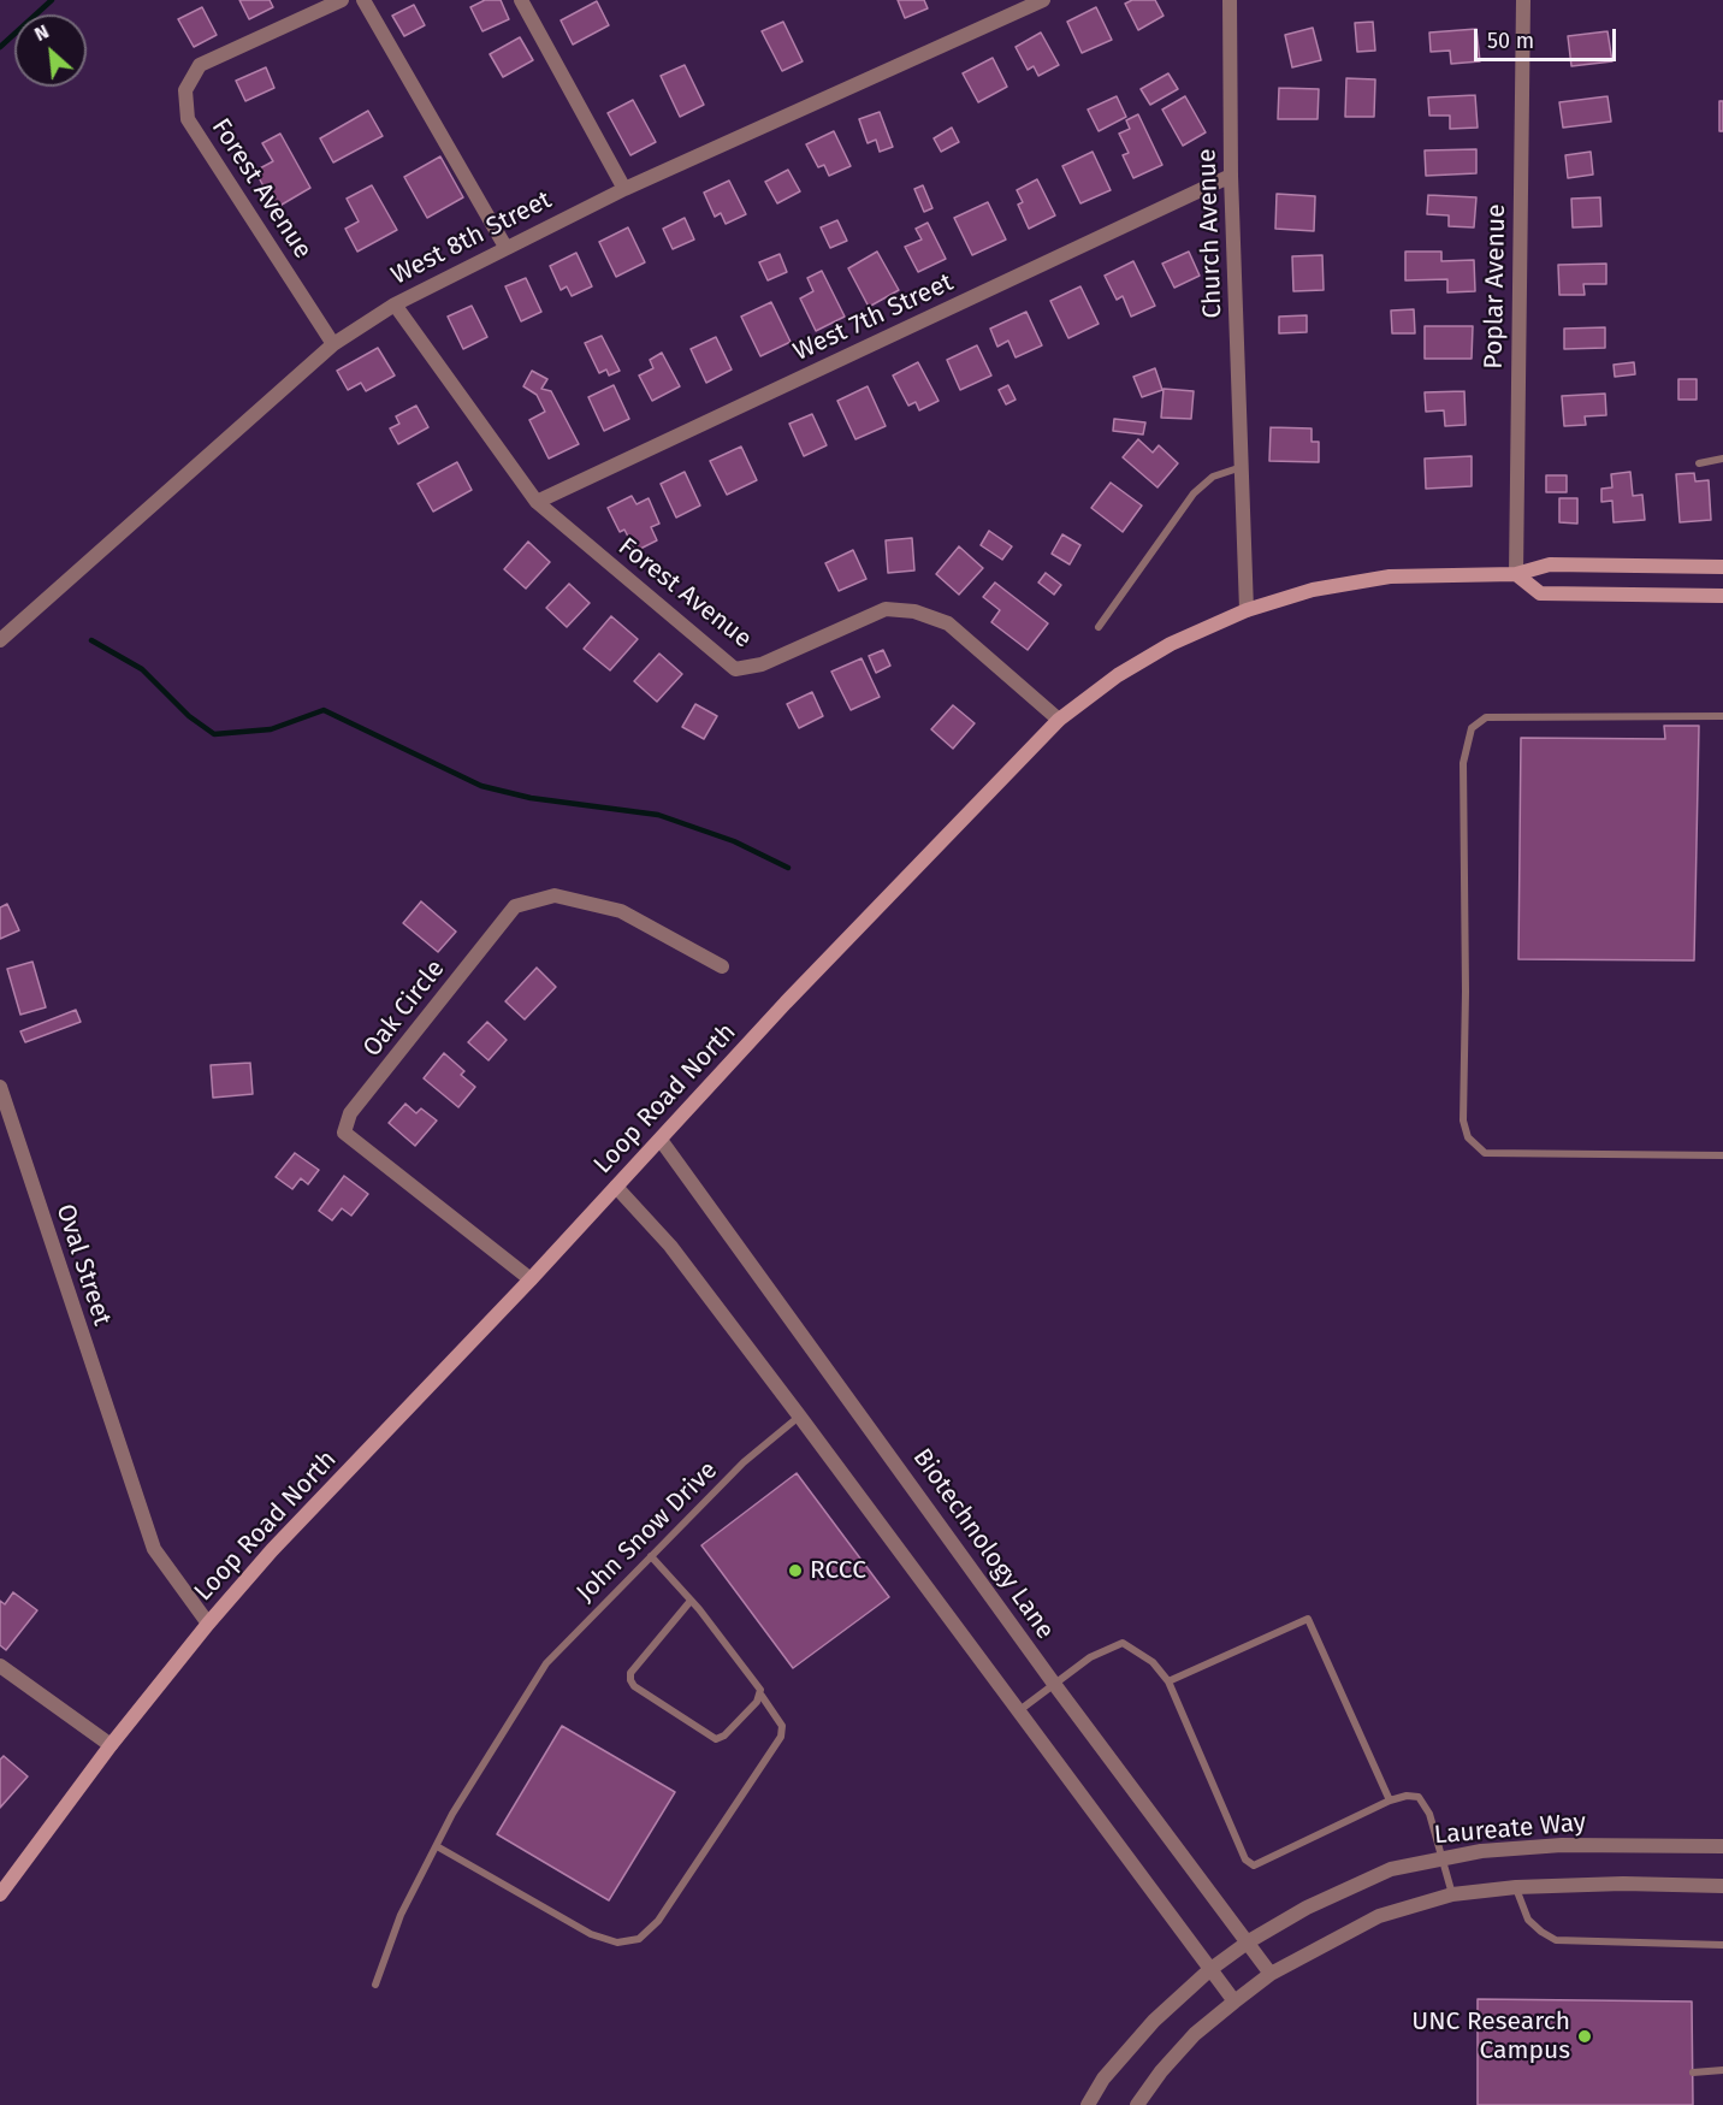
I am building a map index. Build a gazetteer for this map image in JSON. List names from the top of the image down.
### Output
{
  "streets": {
    "main road": ["Loop Road North"],
    "street": [
      "Forest Avenue",
      "Church Avenue",
      "West 8th Street",
      "Poplar Avenue",
      "West 7th Street",
      "Oak Circle",
      "Oval Street",
      "Biotechnology Lane",
      "Laureate Way"
    ],
    "lane": ["John Snow Drive"]
  },
  "crossings": [
    ["Forest Avenue", "West 8th Street"],
    ["Forest Avenue", "West 7th Street"],
    ["Forest Avenue", "Loop Road North"],
    ["Church Avenue", "West 7th Street"],
    ["Church Avenue", "Loop Road North"],
    ["Poplar Avenue", "Loop Road North"],
    ["Oak Circle", "Loop Road North"],
    ["Loop Road North", "Oval Street"],
    ["Loop Road North", "Biotechnology Lane"],
    ["Biotechnology Lane", "Laureate Way"]
  ],
  "places": ["RCCC", "UNC Research Campus"],
  "scale_bar": "50 m",
  "north": "top left"
}
